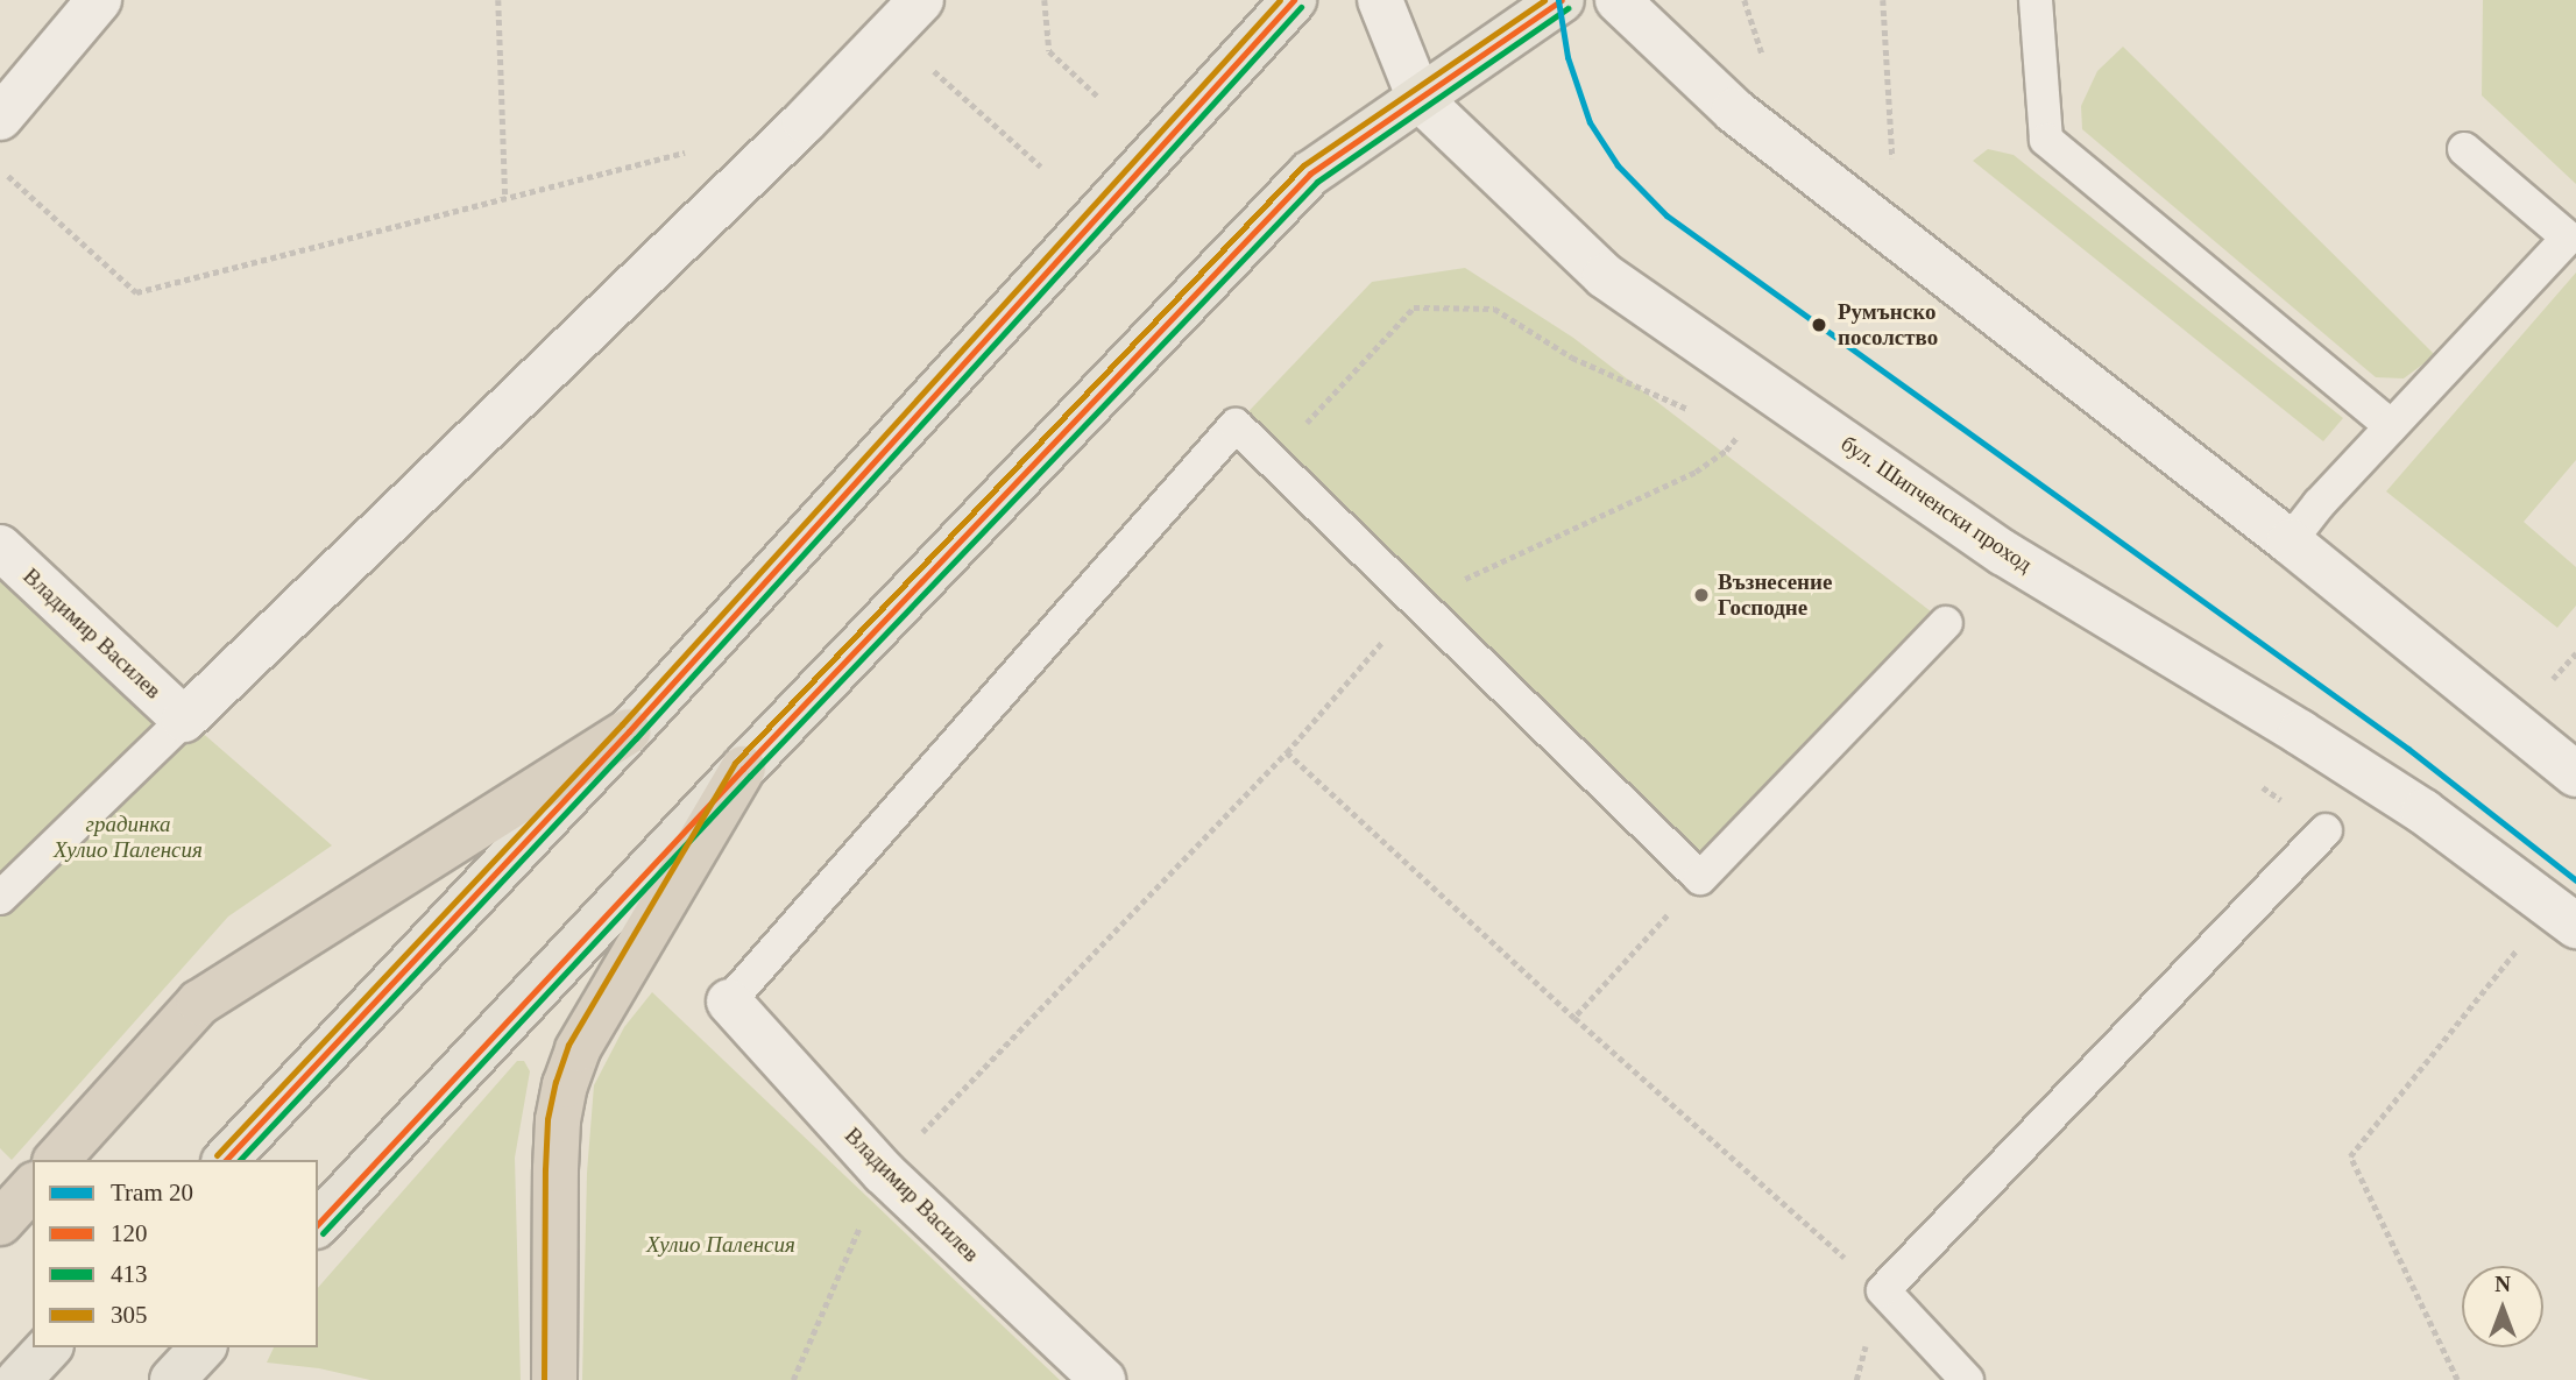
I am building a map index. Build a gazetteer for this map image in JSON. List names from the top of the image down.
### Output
{
  "streets": {
    "main road": ["бул. Шипченски проход", "Владимир Василев"]
  },
  "parks": ["градинка Хулио Паленсия", "Хулио Паленсия"],
  "places": ["Румънско посолство", "Възнесение Господне"],
  "lines": [
    "tram line 20",
    "transit line 120",
    "transit line 305",
    "transit line 413"
  ],
  "legend": [
    "Tram 20",
    "120",
    "413",
    "305"
  ],
  "north": "top"
}
